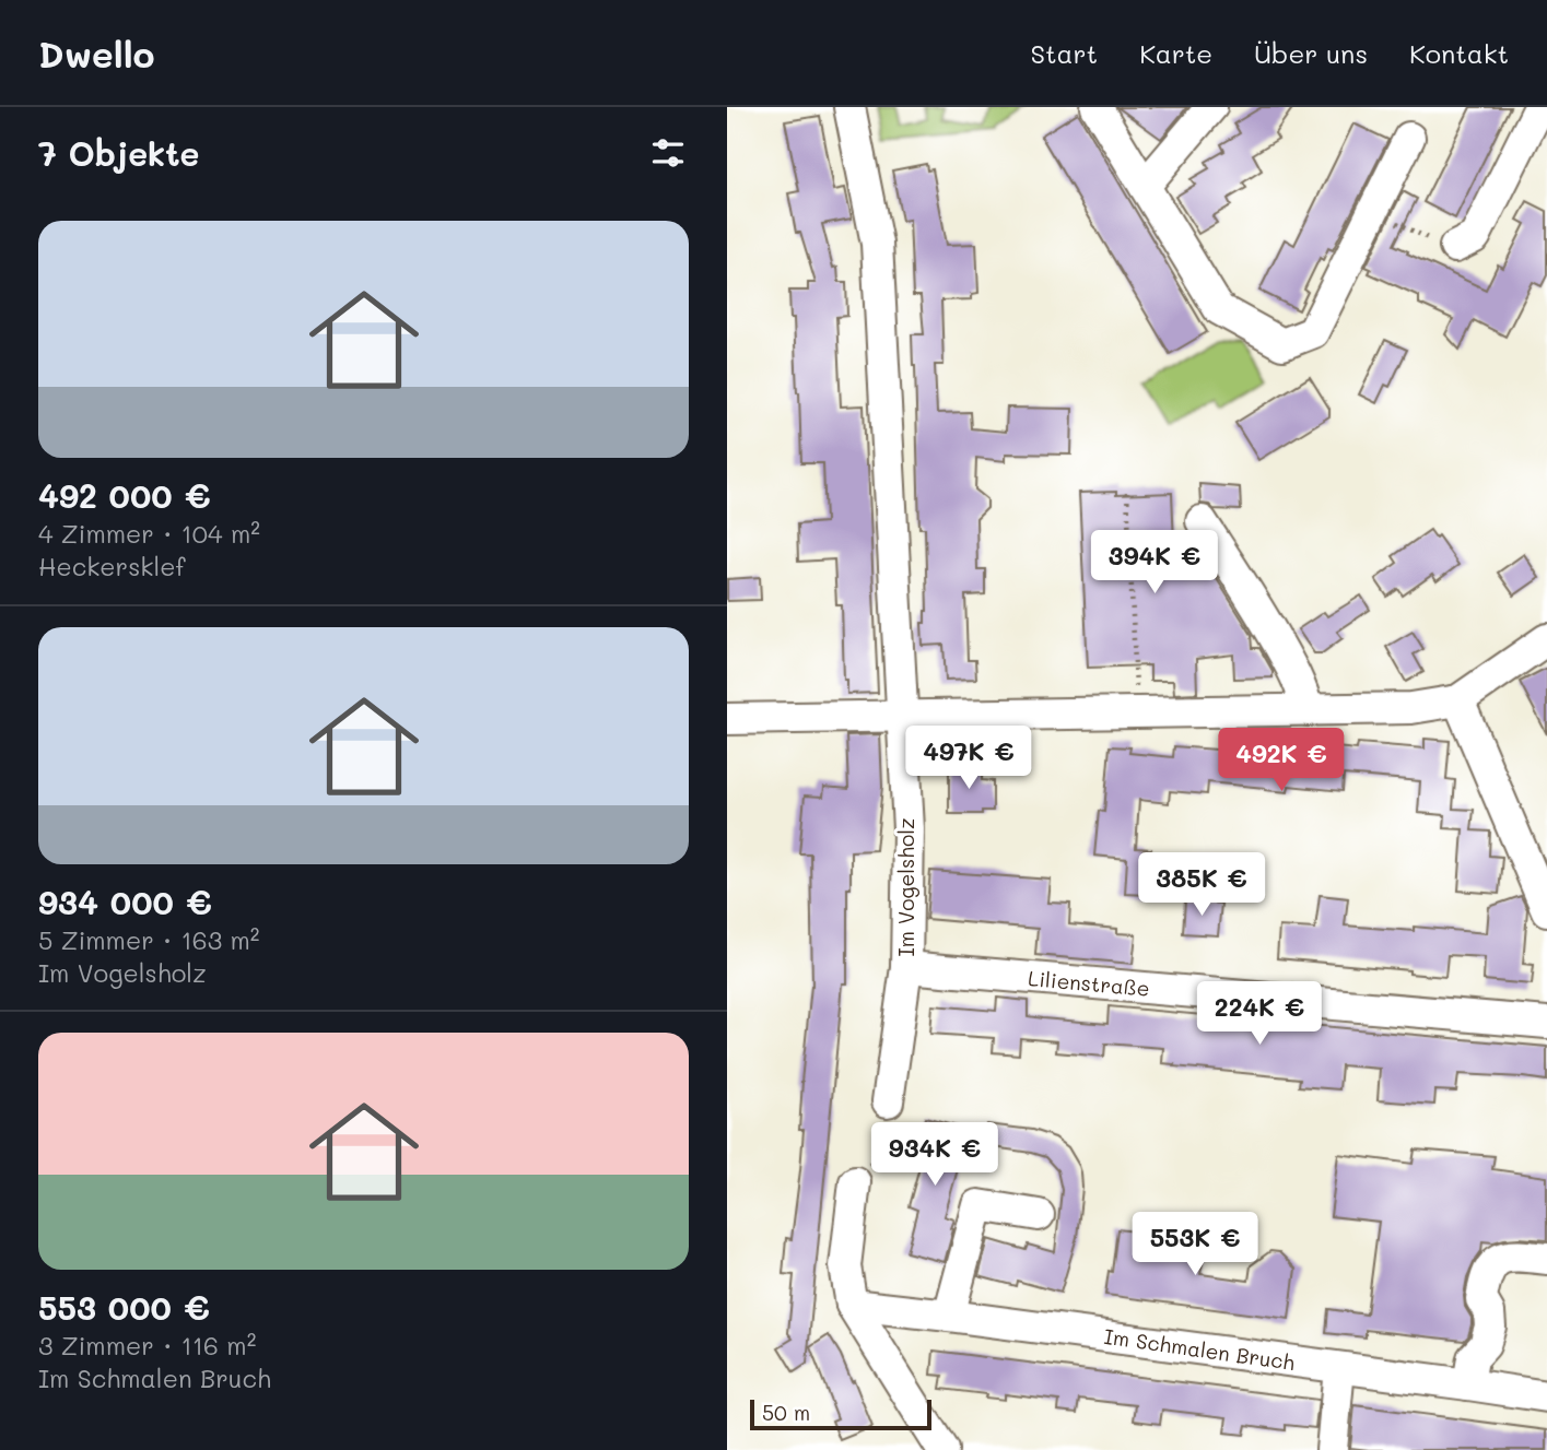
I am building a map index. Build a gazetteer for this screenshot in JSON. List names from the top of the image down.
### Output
{
  "streets": {
    "street": ["Im Vogelsholz", "Lilienstraße", "Im Schmalen Bruch"]
  },
  "crossings": [
    ["Im Vogelsholz", "Lilienstraße"]
  ],
  "scale_bar": "50 m",
  "page": {
    "header": "Dwello",
    "nav": [
      "Start",
      "Karte",
      "Über uns",
      "Kontakt"
    ],
    "heading": "7 Objekte",
    "list": [
      {
        "name": "492 000 €",
        "note": "4 Zimmer · 104 m² · Heckersklef"
      },
      {
        "name": "934 000 €",
        "note": "5 Zimmer · 163 m² · Im Vogelsholz"
      },
      {
        "name": "553 000 €",
        "note": "3 Zimmer · 116 m² · Im Schmalen Bruch"
      }
    ],
    "price": [
      "394K €",
      "497K €",
      "492K €",
      "385K €",
      "224K €",
      "934K €",
      "553K €"
    ],
    "scale": "50 m"
  }
}
